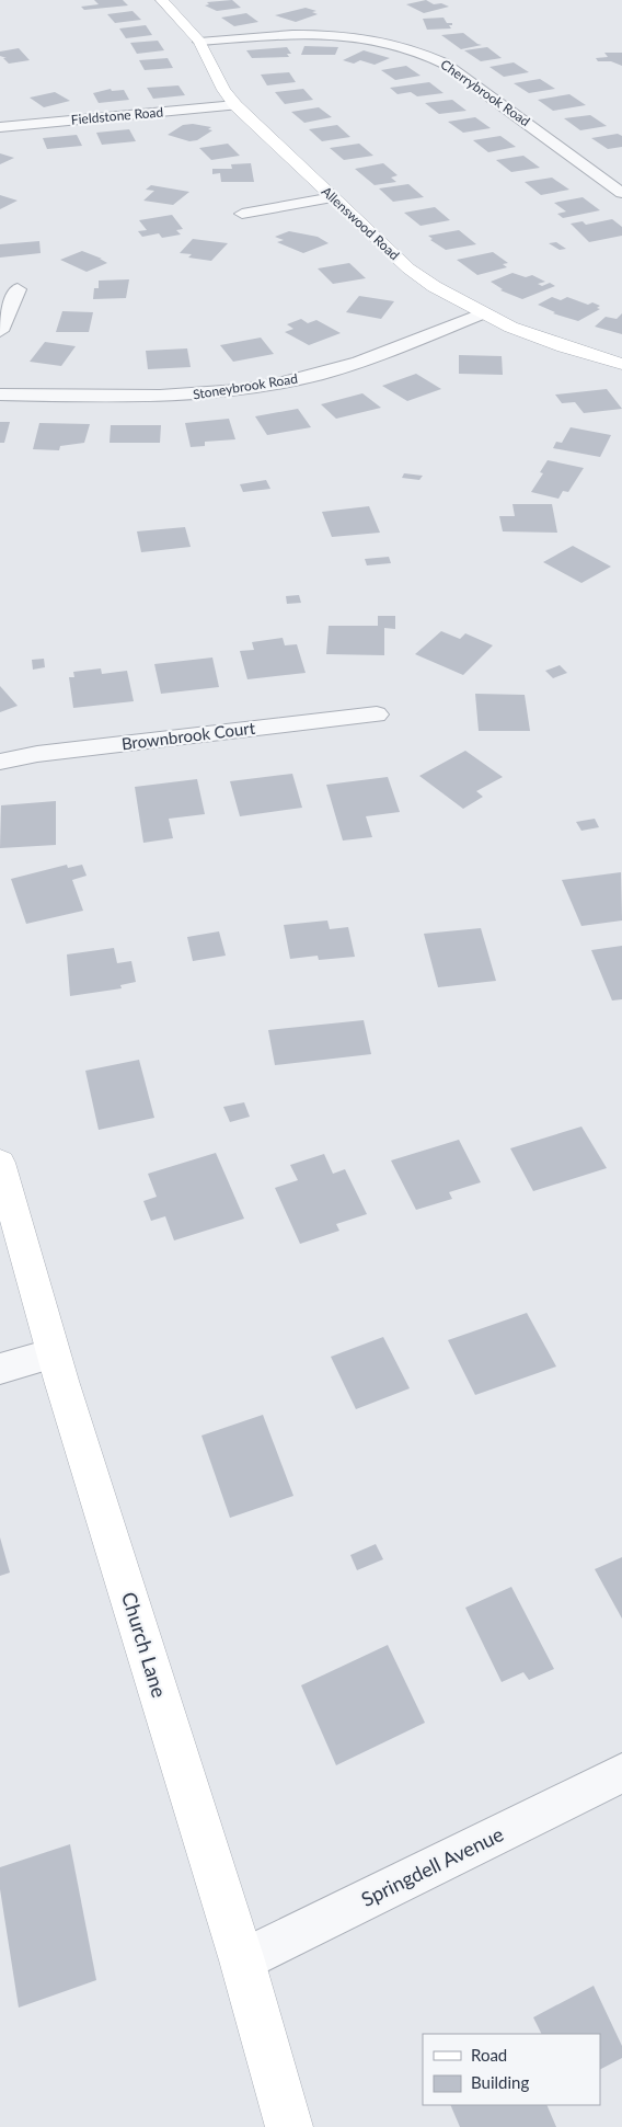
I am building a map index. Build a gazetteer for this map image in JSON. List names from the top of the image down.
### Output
{
  "streets": {
    "street": [
      "Cherrybrook Road",
      "Fieldstone Road",
      "Allenswood Road",
      "Stoneybrook Road",
      "Brownbrook Court",
      "Church Lane",
      "Springdell Avenue"
    ]
  },
  "crossings": [
    ["Cherrybrook Road", "Allenswood Road"],
    ["Fieldstone Road", "Allenswood Road"],
    ["Allenswood Road", "Stoneybrook Road"],
    ["Church Lane", "Springdell Avenue"]
  ],
  "legend": ["Road", "Building"]
}
